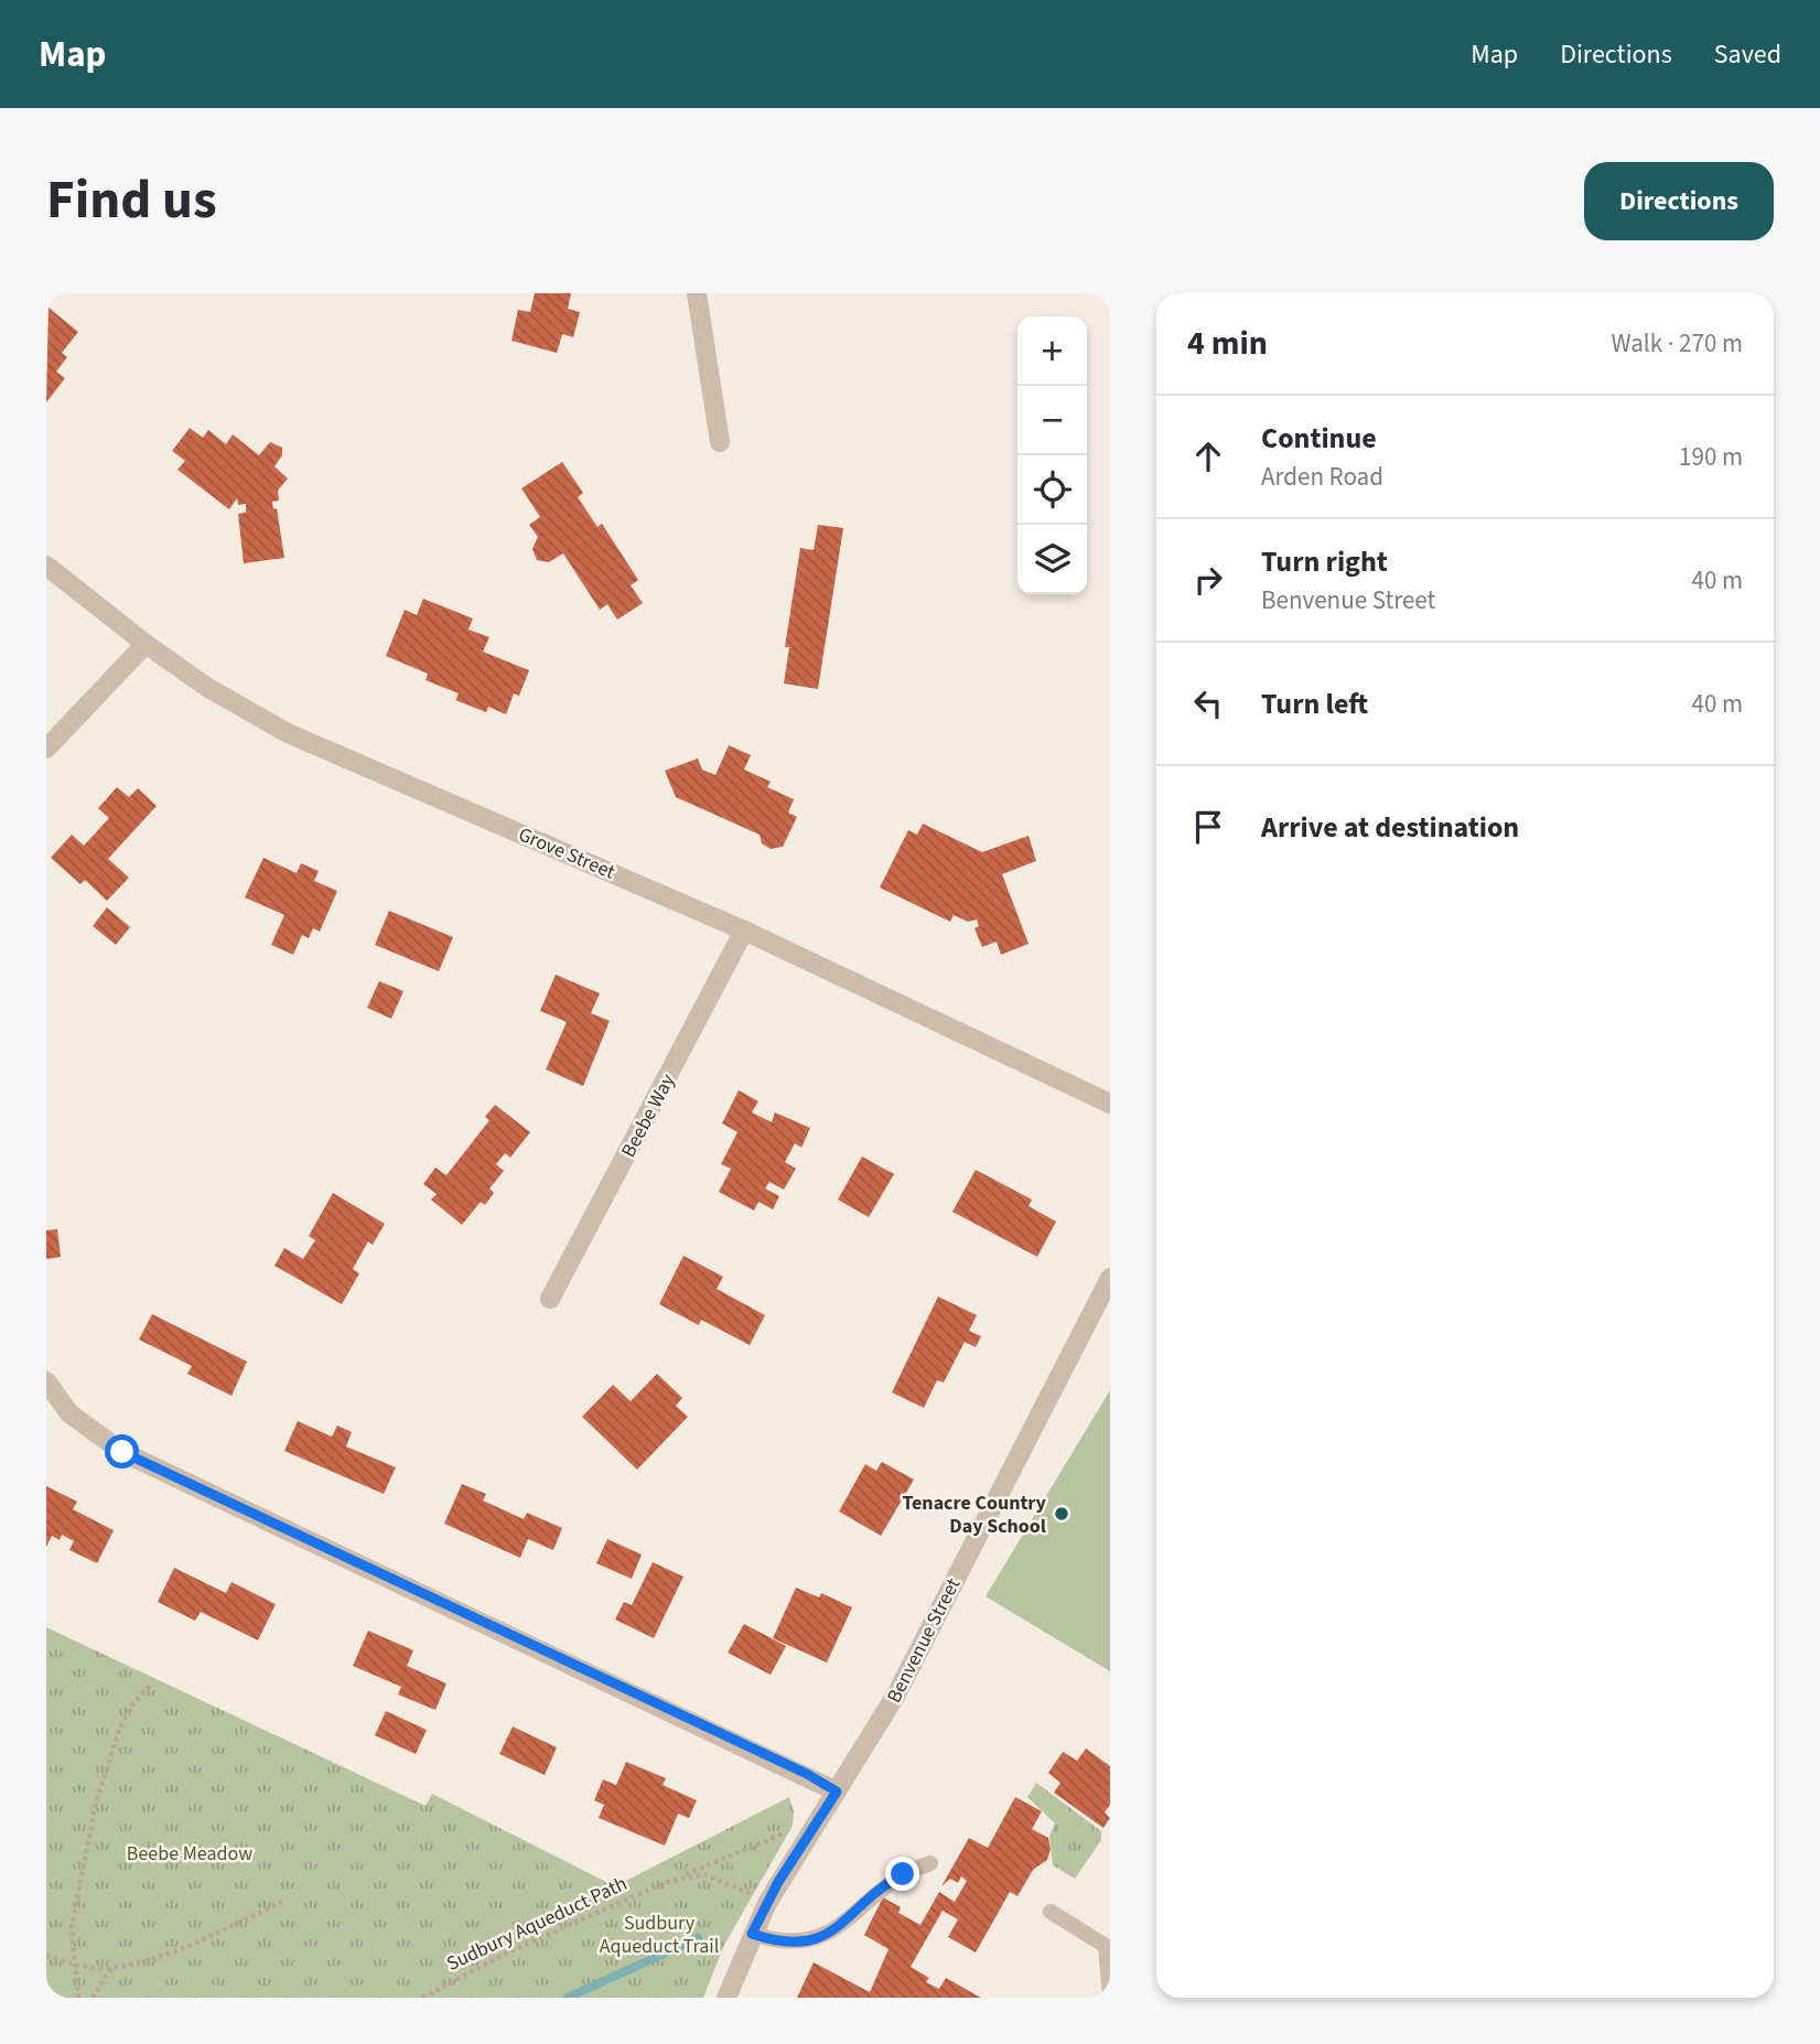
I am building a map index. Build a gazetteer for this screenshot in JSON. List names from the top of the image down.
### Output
{
  "streets": {
    "street": ["Grove Street", "Beebe Way", "Benvenue Street"],
    "path": ["Sudbury Aqueduct Path"]
  },
  "crossings": [
    ["Grove Street", "Beebe Way"],
    ["Benvenue Street", "Sudbury Aqueduct Path"]
  ],
  "parks": ["Beebe Meadow", "Sudbury Aqueduct Trail"],
  "places": ["Tenacre Country Day School"],
  "page": {
    "header": "Map",
    "nav": ["Map", "Directions", "Saved"],
    "title": "Find us",
    "buttons": "Directions",
    "heading": ["4 min", "Walk · 270 m"],
    "map_buttons": ["+", "−"],
    "list": [
      ["Continue", "Arden Road", "190 m"],
      ["Turn right", "Benvenue Street", "40 m"],
      ["Turn left", "40 m"],
      "Arrive at destination"
    ]
  }
}
